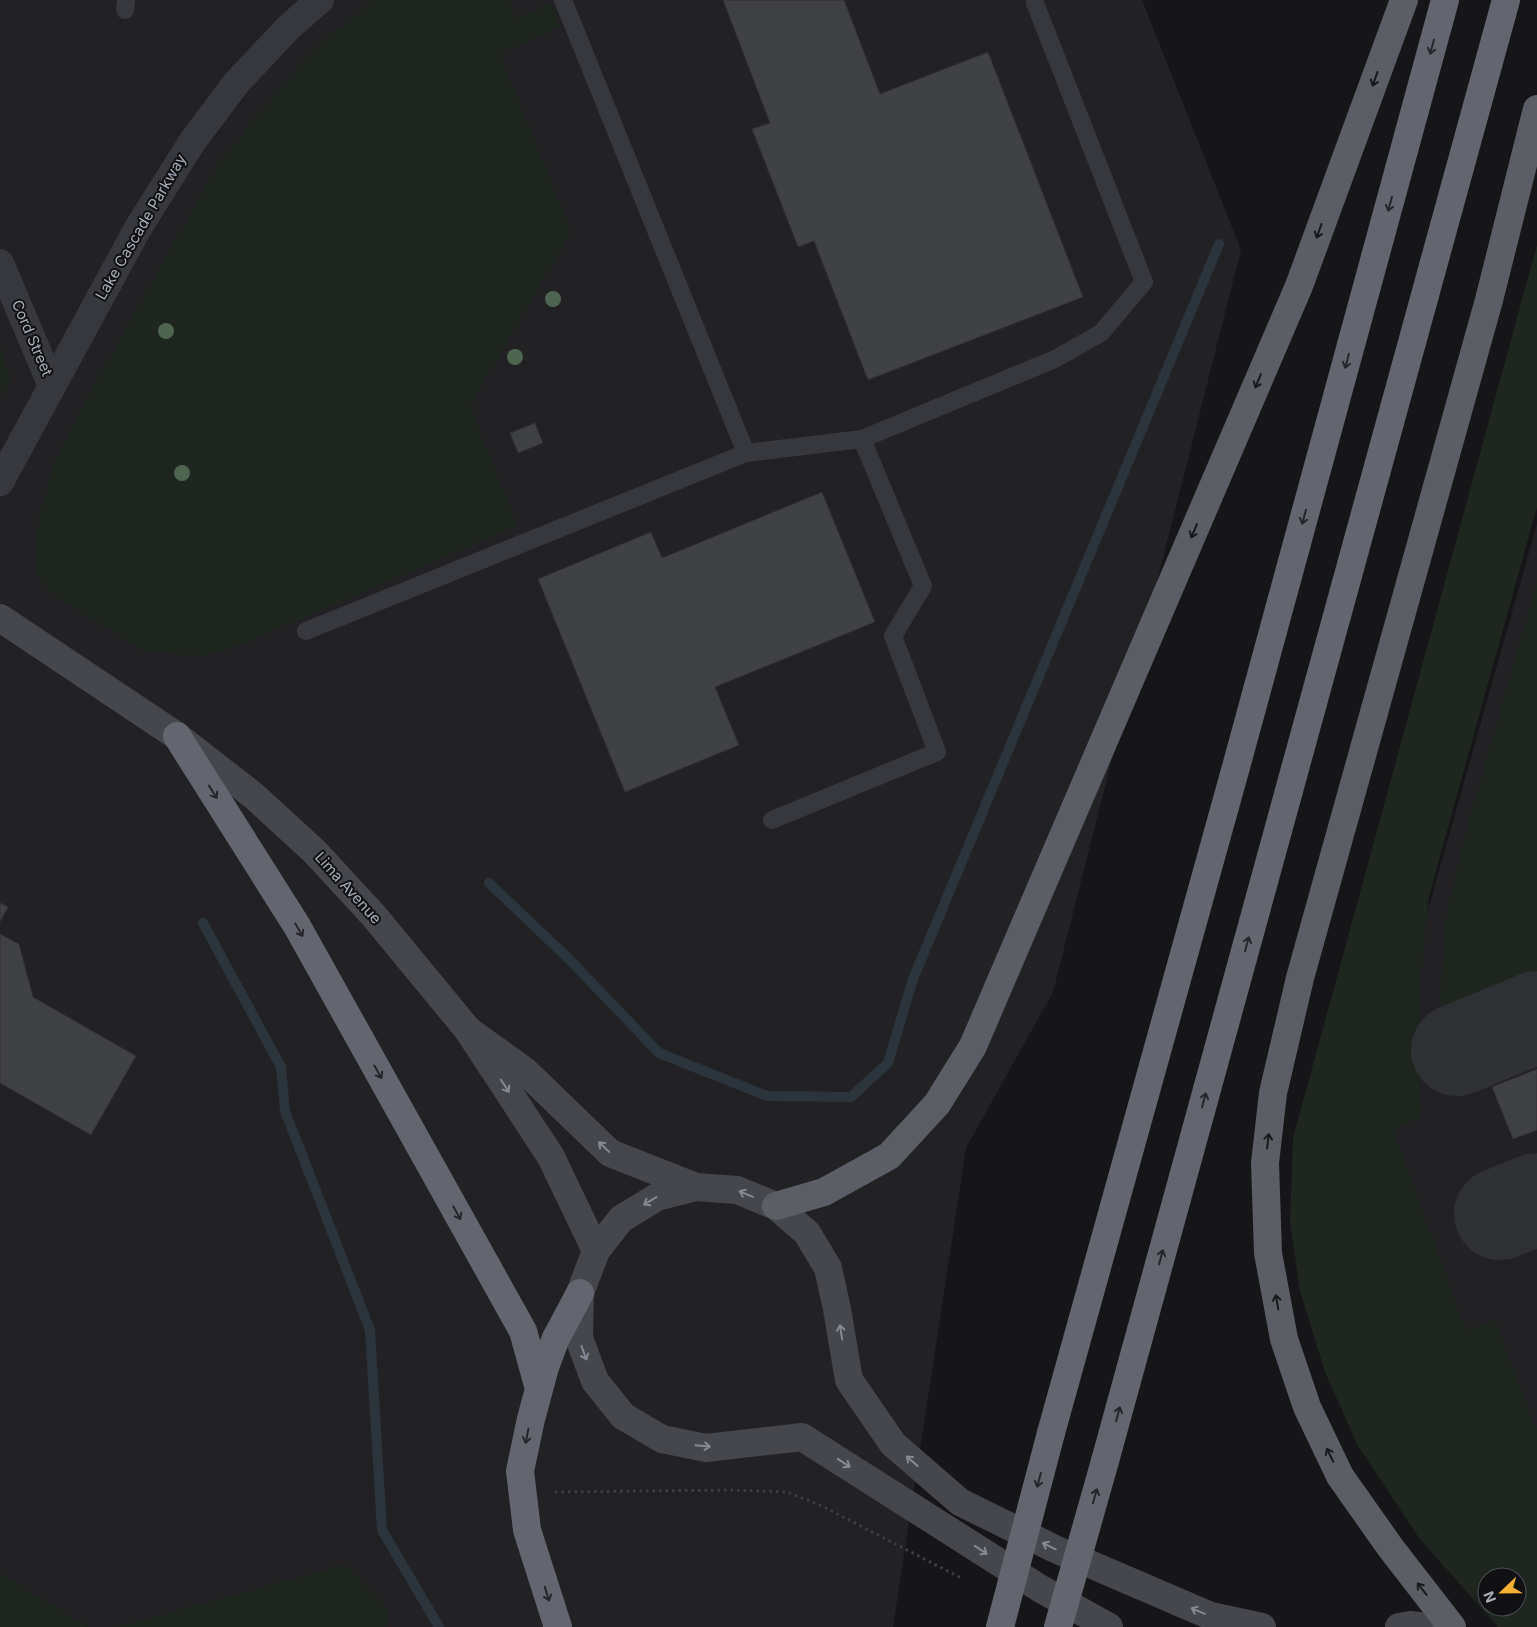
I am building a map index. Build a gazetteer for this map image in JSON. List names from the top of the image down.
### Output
{
  "streets": {
    "main road": ["Lima Avenue"],
    "street": ["Lake Cascade Parkway", "Cord Street"]
  },
  "crossings": [
    ["Lake Cascade Parkway", "Cord Street"]
  ],
  "north": "left"
}
